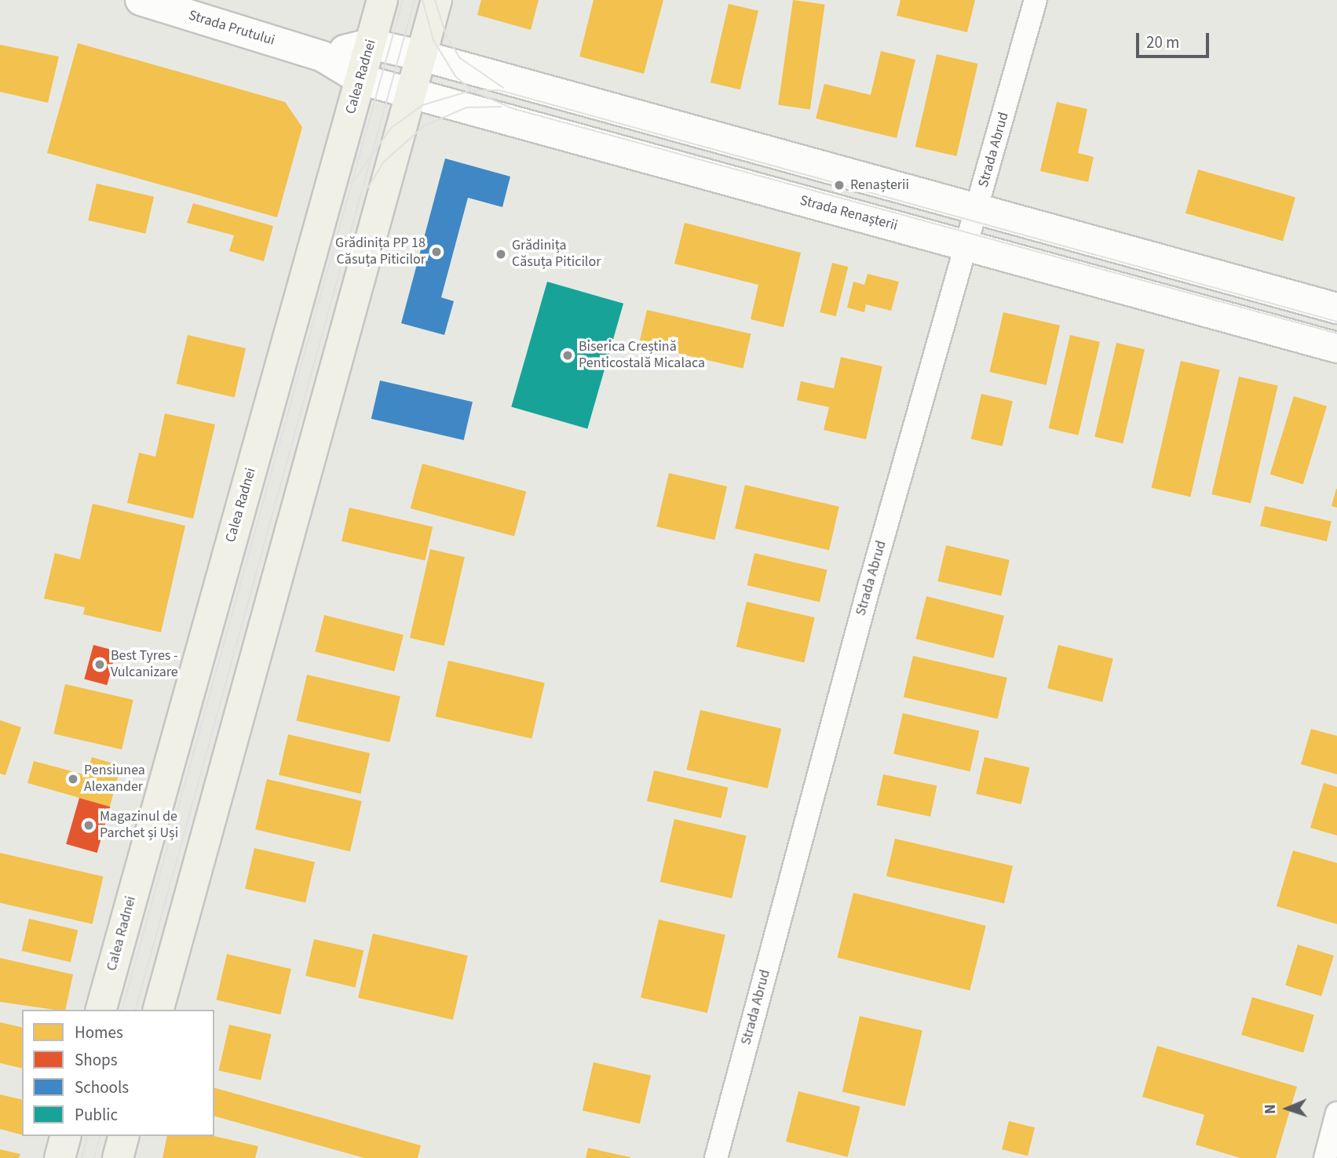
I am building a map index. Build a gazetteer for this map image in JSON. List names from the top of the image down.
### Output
{
  "streets": {
    "main road": ["Calea Radnei"],
    "street": ["Strada Prutului", "Strada Abrud", "Strada Renașterii"]
  },
  "crossings": [
    ["Strada Prutului", "Calea Radnei"],
    ["Strada Prutului", "Strada Renașterii"],
    ["Calea Radnei", "Strada Renașterii"],
    ["Strada Abrud", "Strada Renașterii"]
  ],
  "places": [
    "Renașterii",
    "Grădinița PP 18 Căsuța Piticilor",
    "Grădinița Căsuța Piticilor",
    "Biserica Creștină Penticostală Micalaca",
    "Best Tyres - Vulcanizare",
    "Pensiunea Alexander",
    "Magazinul de Parchet și Uși"
  ],
  "legend": [
    "Homes",
    "Shops",
    "Schools",
    "Public"
  ],
  "scale_bar": "20 m",
  "north": "left"
}
